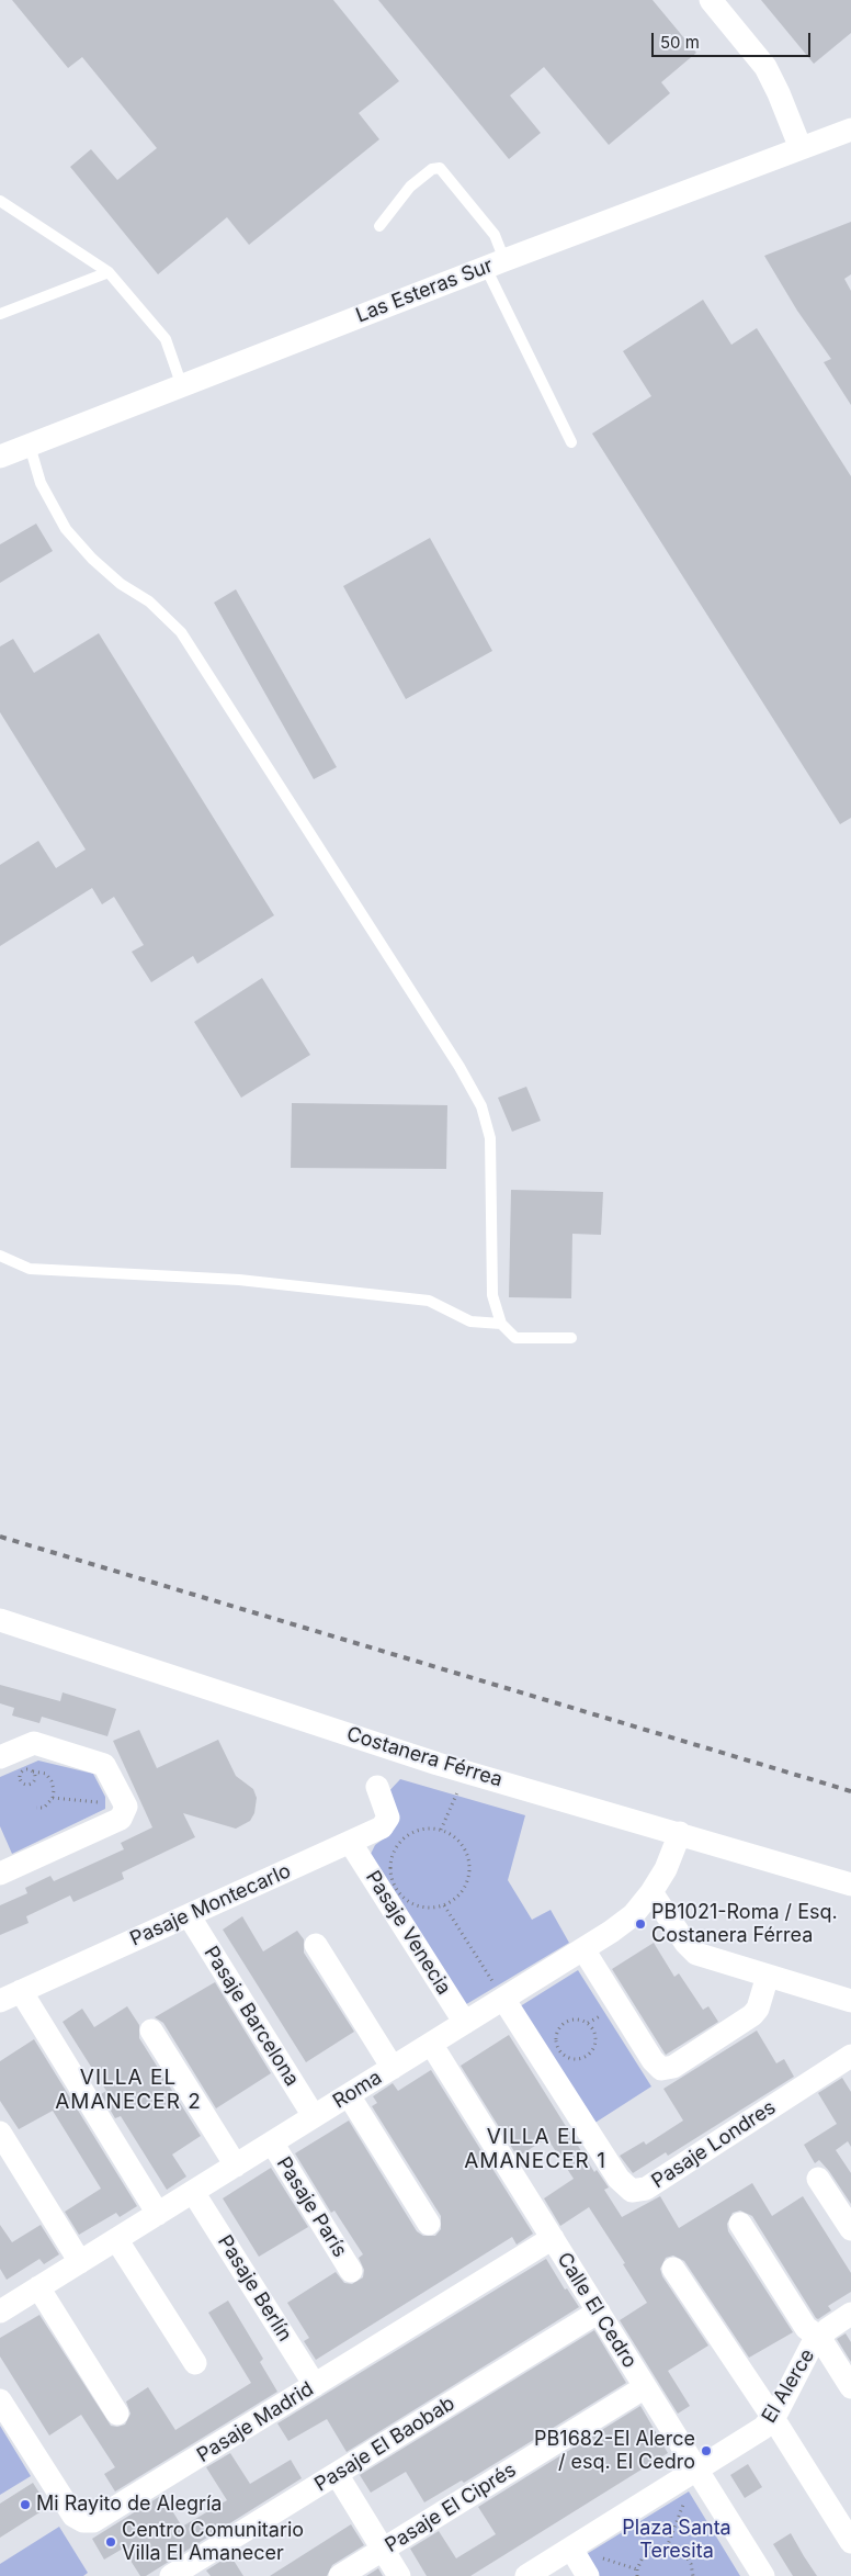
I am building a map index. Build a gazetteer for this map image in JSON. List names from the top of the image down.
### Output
{
  "streets": {
    "street": [
      "Las Esteras Sur",
      "Costanera Férrea",
      "Pasaje Montecarlo",
      "Pasaje Venecia",
      "Pasaje Barcelona",
      "Roma",
      "Pasaje Londres",
      "Pasaje París",
      "Pasaje Berlín",
      "Calle El Cedro",
      "El Alerce",
      "Pasaje Madrid",
      "Pasaje El Baobab",
      "Pasaje El Ciprés"
    ]
  },
  "crossings": [
    ["Costanera Férrea", "Roma"],
    ["Pasaje Montecarlo", "Pasaje Venecia"],
    ["Pasaje Montecarlo", "Pasaje Barcelona"],
    ["Pasaje Venecia", "Roma"],
    ["Pasaje Barcelona", "Roma"],
    ["Roma", "Pasaje Londres"],
    ["Roma", "Pasaje París"],
    ["Roma", "Pasaje Berlín"],
    ["Roma", "Calle El Cedro"],
    ["Pasaje Berlín", "Pasaje Madrid"],
    ["Calle El Cedro", "El Alerce"],
    ["Calle El Cedro", "Pasaje Madrid"],
    ["Calle El Cedro", "Pasaje El Baobab"],
    ["Calle El Cedro", "Pasaje El Ciprés"]
  ],
  "districts": ["VILLA EL AMANECER 2", "VILLA EL AMANECER 1"],
  "parks": ["Plaza Santa Teresita"],
  "places": [
    "PB1021-Roma / Esq. Costanera Férrea",
    "PB1682-El Alerce / esq. El Cedro",
    "Mi Rayito de Alegría",
    "Centro Comunitario Villa El Amanecer"
  ],
  "scale_bar": "50 m"
}
